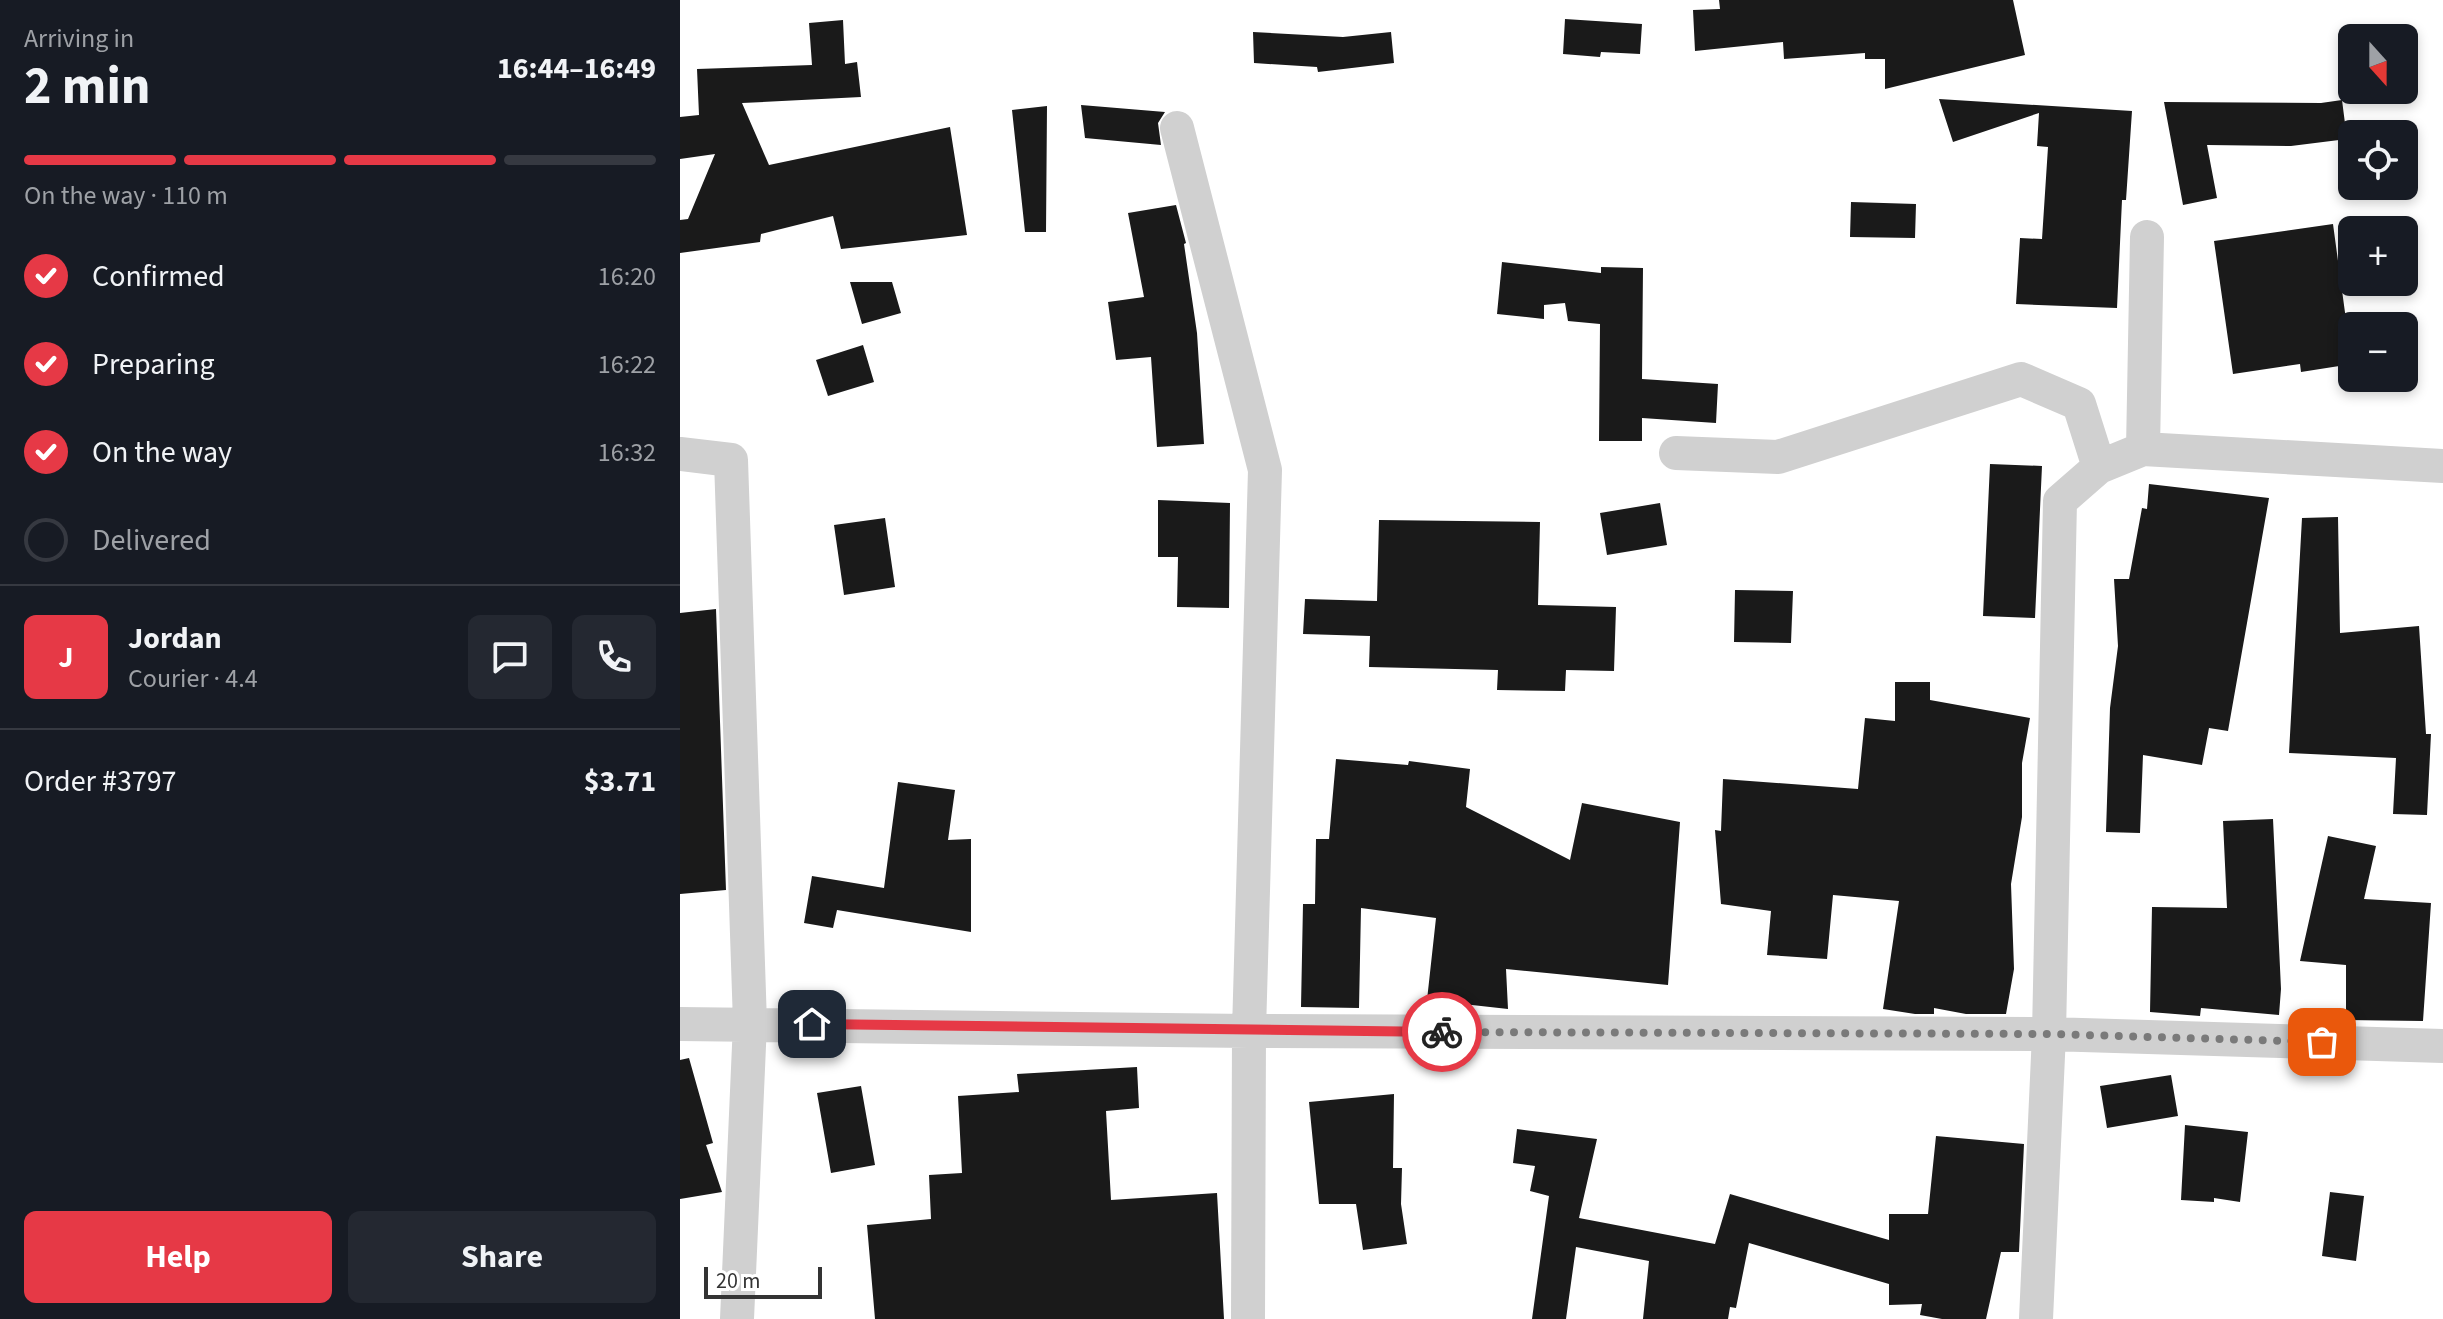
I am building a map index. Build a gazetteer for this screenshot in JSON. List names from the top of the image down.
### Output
{
  "scale_bar": "20 m",
  "north": "bottom",
  "page": {
    "heading": ["2 min", "Arriving in", "16:44–16:49"],
    "panel": [
      "Jordan",
      "Courier · 4.4",
      "Order #3797",
      "$3.71"
    ],
    "map_buttons": ["+", "−"],
    "bar": "On the way · 110 m",
    "list": [
      ["Confirmed", "16:20"],
      ["Preparing", "16:22"],
      ["On the way", "16:32"],
      "Delivered"
    ],
    "round": "J",
    "buttons": ["Help", "Share"],
    "scale": "20 m"
  }
}
